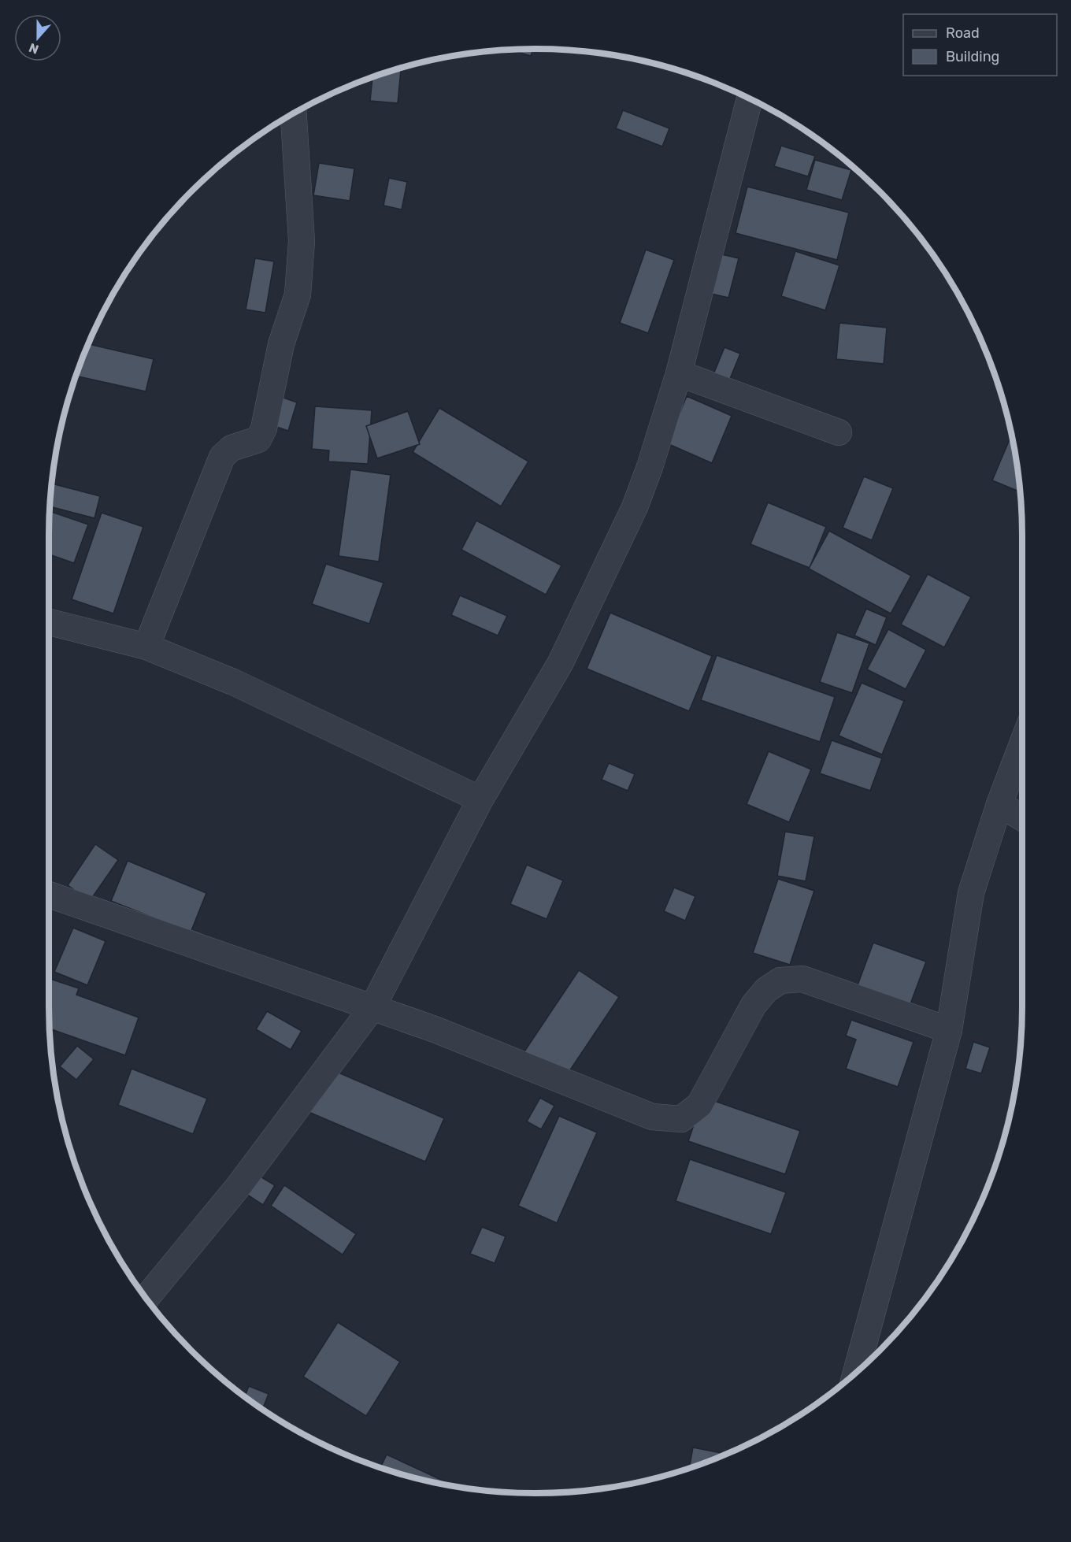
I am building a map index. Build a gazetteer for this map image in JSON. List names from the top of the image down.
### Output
{
  "legend": ["Road", "Building"],
  "north": "bottom"
}
